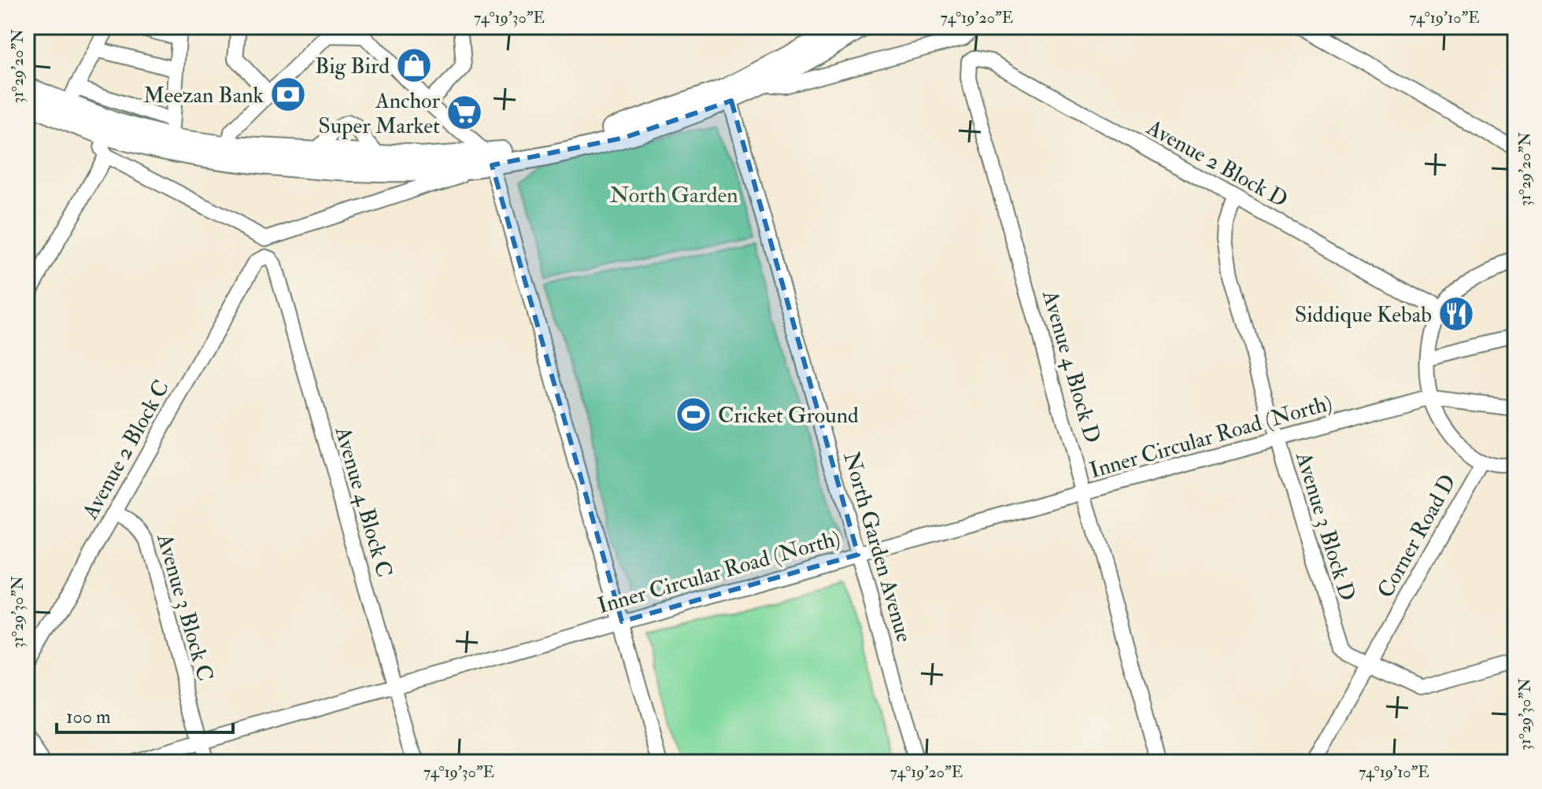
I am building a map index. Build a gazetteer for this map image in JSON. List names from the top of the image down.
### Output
{
  "streets": {
    "street": [
      "Avenue 2 Block D",
      "Avenue 4 Block D",
      "Inner Circular Road (North)",
      "Avenue 2 Block C",
      "Avenue 4 Block C",
      "Avenue 3 Block D",
      "Corner Road D",
      "North Garden Avenue",
      "Avenue 3 Block C"
    ]
  },
  "crossings": [
    ["Avenue 2 Block D", "Avenue 4 Block D"],
    ["Avenue 2 Block D", "Avenue 3 Block D"],
    ["Avenue 4 Block D", "Inner Circular Road (North)"],
    ["Inner Circular Road (North)", "Avenue 4 Block C"],
    ["Inner Circular Road (North)", "Avenue 3 Block D"],
    ["Inner Circular Road (North)", "North Garden Avenue"],
    ["Inner Circular Road (North)", "Avenue 3 Block C"],
    ["Avenue 2 Block C", "Avenue 4 Block C"],
    ["Avenue 2 Block C", "Avenue 3 Block C"],
    ["Avenue 3 Block D", "Corner Road D"]
  ],
  "parks": ["North Garden"],
  "places": {
    "shop": ["Big Bird"],
    "bank": ["Meezan Bank"],
    "supermarket": ["Anchor Super Market"],
    "restaurant": ["Siddique Kebab"],
    "sports": ["Cricket Ground"]
  },
  "scale_bar": "100 m",
  "coordinates": [
    "74°19'30\"E",
    "74°19'20\"E",
    "74°19'10\"E",
    "31°29'20\"N",
    "31°29'30\"N"
  ]
}
